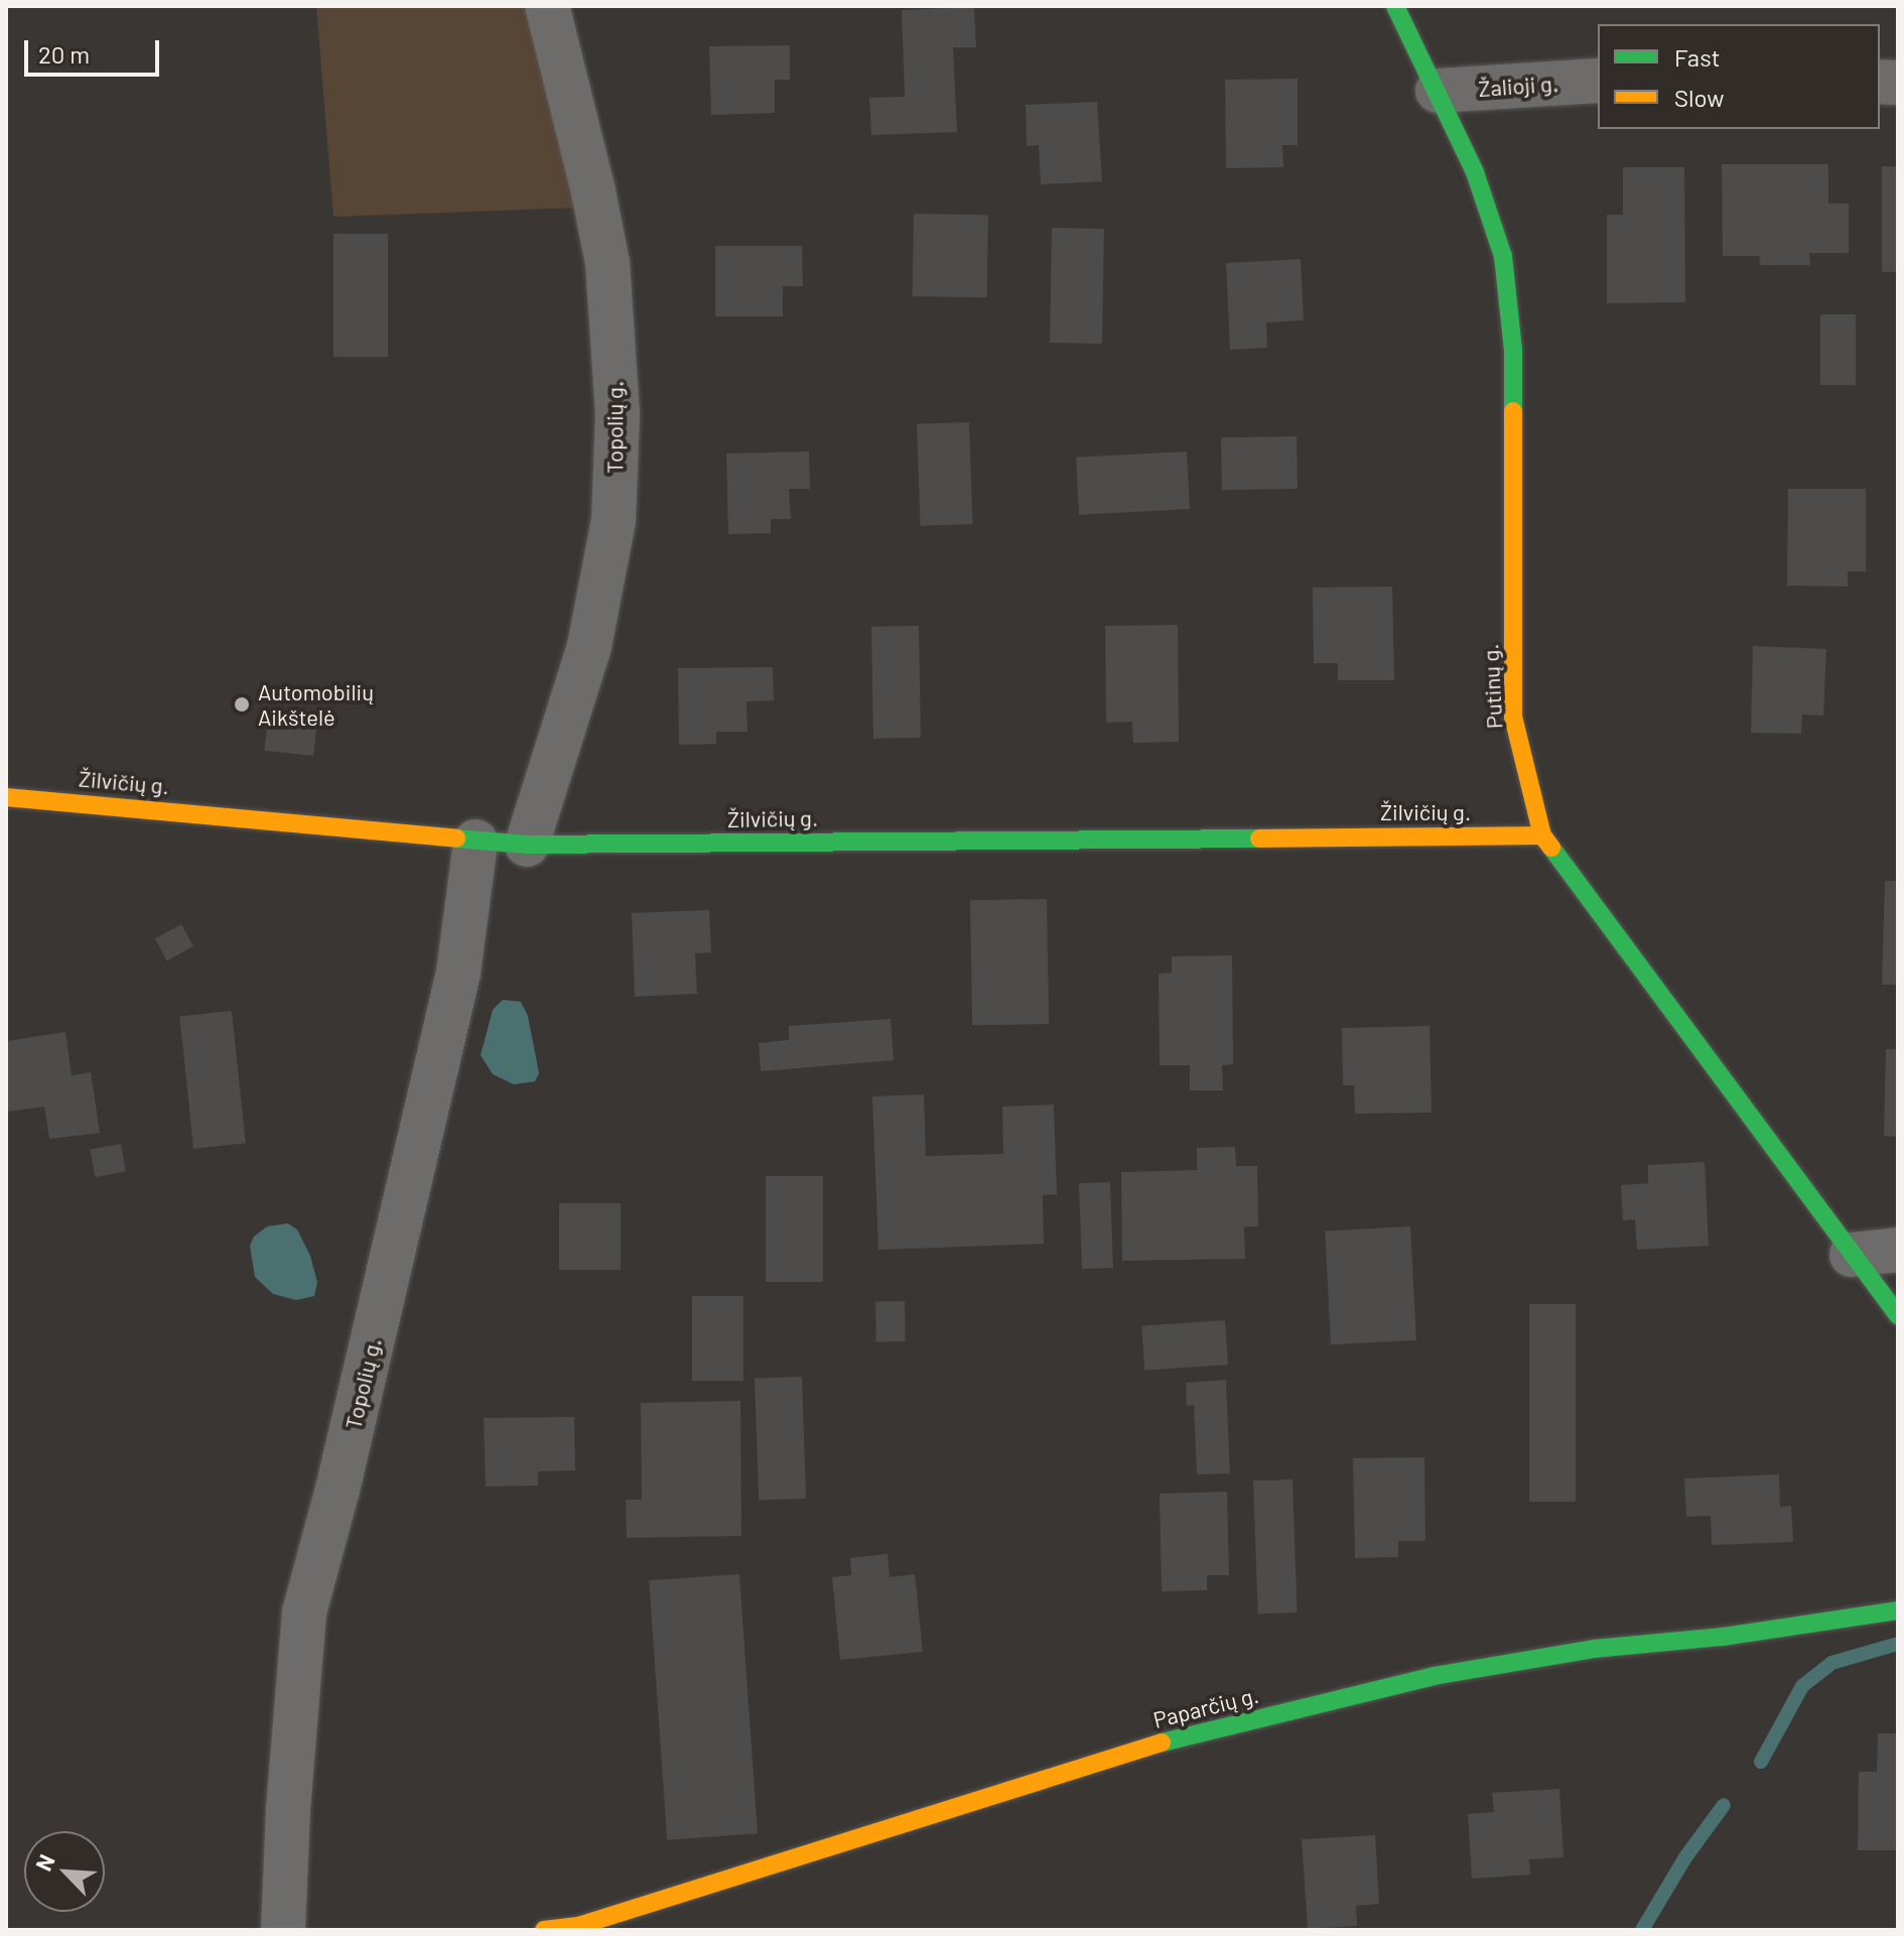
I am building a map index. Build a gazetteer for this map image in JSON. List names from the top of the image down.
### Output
{
  "streets": {
    "street": [
      "Žalioji g.",
      "Topolių g.",
      "Putinų g.",
      "Žilvičių g.",
      "Paparčių g."
    ]
  },
  "crossings": [
    ["Žalioji g.", "Putinų g."],
    ["Topolių g.", "Žilvičių g."],
    ["Putinų g.", "Žilvičių g."]
  ],
  "places": ["Automobilių Aikštelė"],
  "legend": ["Fast", "Slow"],
  "scale_bar": "20 m",
  "north": "top left"
}
